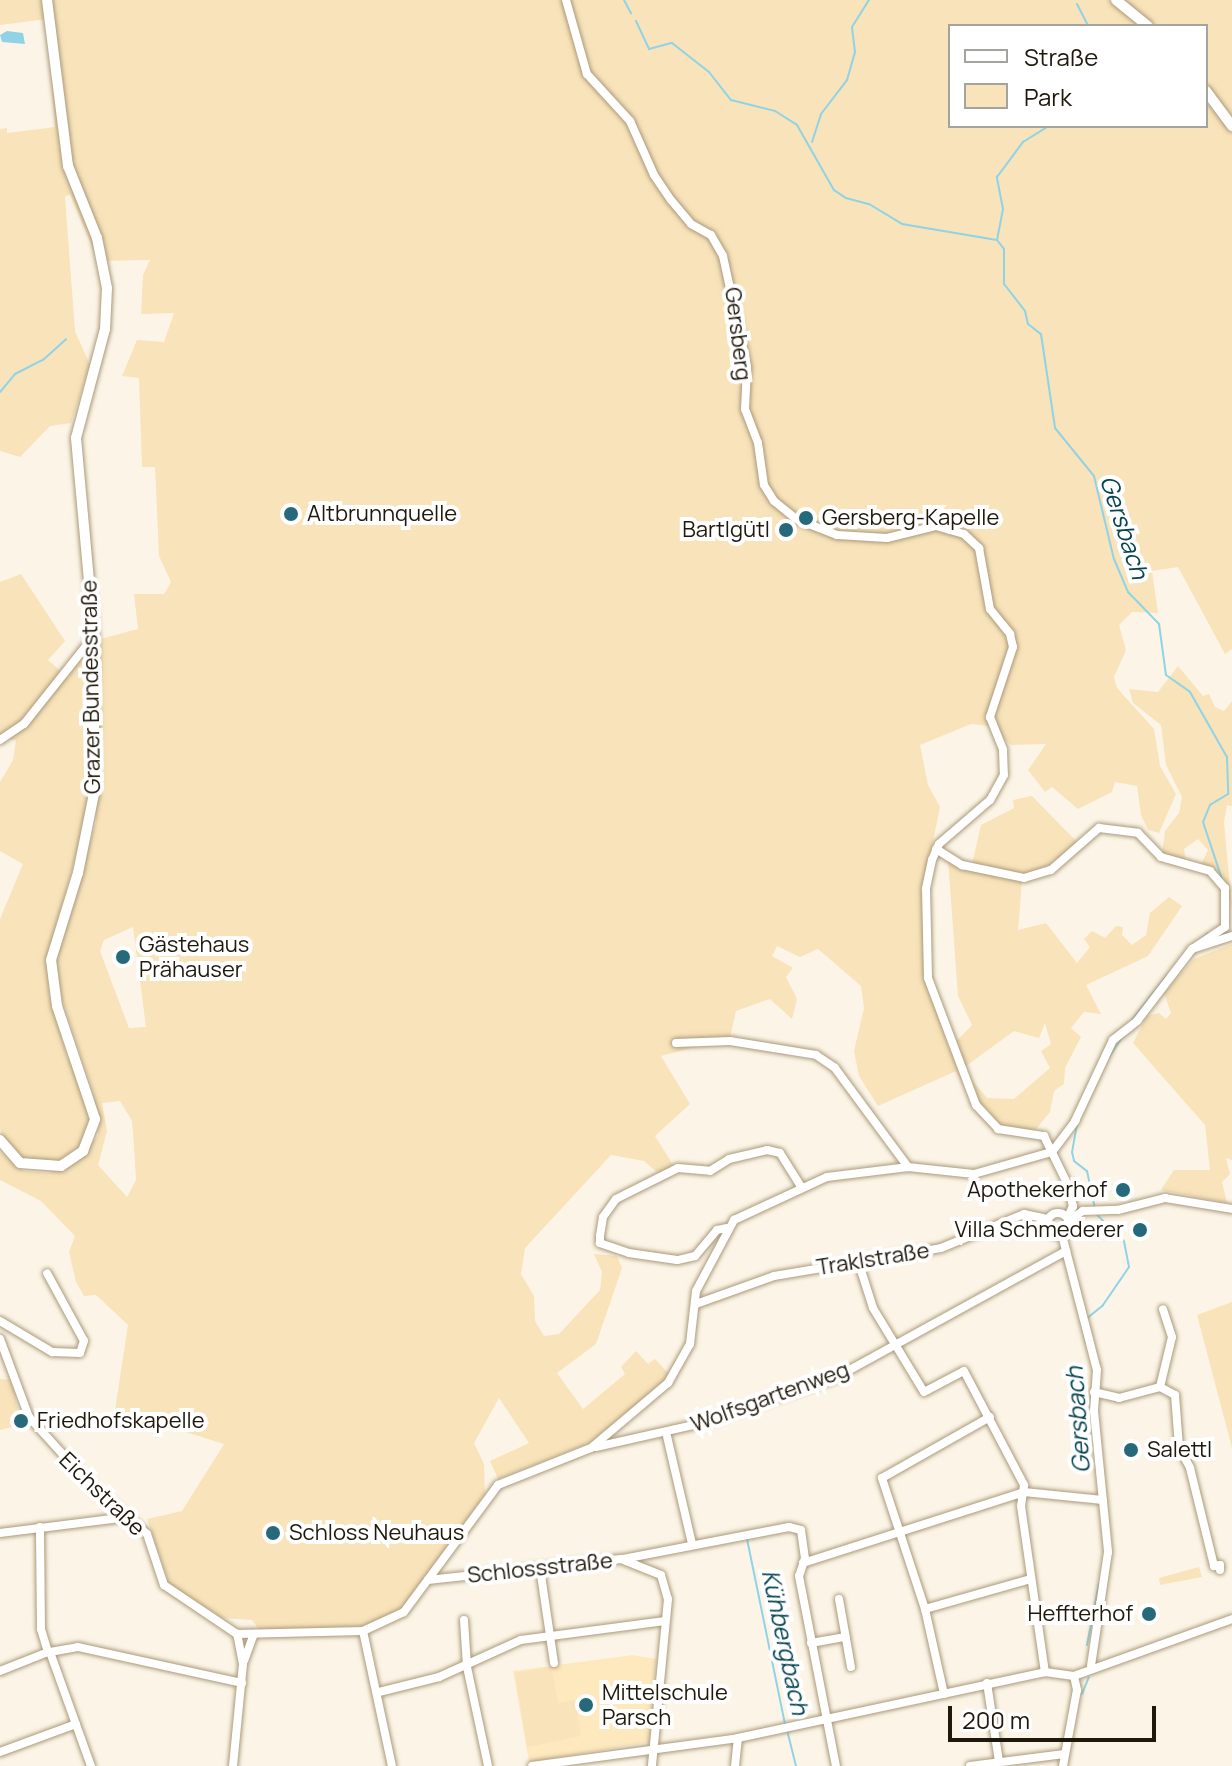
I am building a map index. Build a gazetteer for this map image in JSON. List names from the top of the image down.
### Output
{
  "streets": {
    "main road": ["Grazer Bundesstraße"],
    "street": [
      "Gersberg",
      "Traklstraße",
      "Wolfsgartenweg",
      "Eichstraße",
      "Schlossstraße"
    ]
  },
  "water": ["Gersbach", "Kühbergbach"],
  "places": [
    "Altbrunnquelle",
    "Gersberg-Kapelle",
    "Bartlgütl",
    "Gästehaus Prähauser",
    "Apothekerhof",
    "Villa Schmederer",
    "Friedhofskapelle",
    "Salettl",
    "Schloss Neuhaus",
    "Heffterhof",
    "Mittelschule Parsch"
  ],
  "legend": ["Straße", "Park"],
  "scale_bar": "200 m"
}
